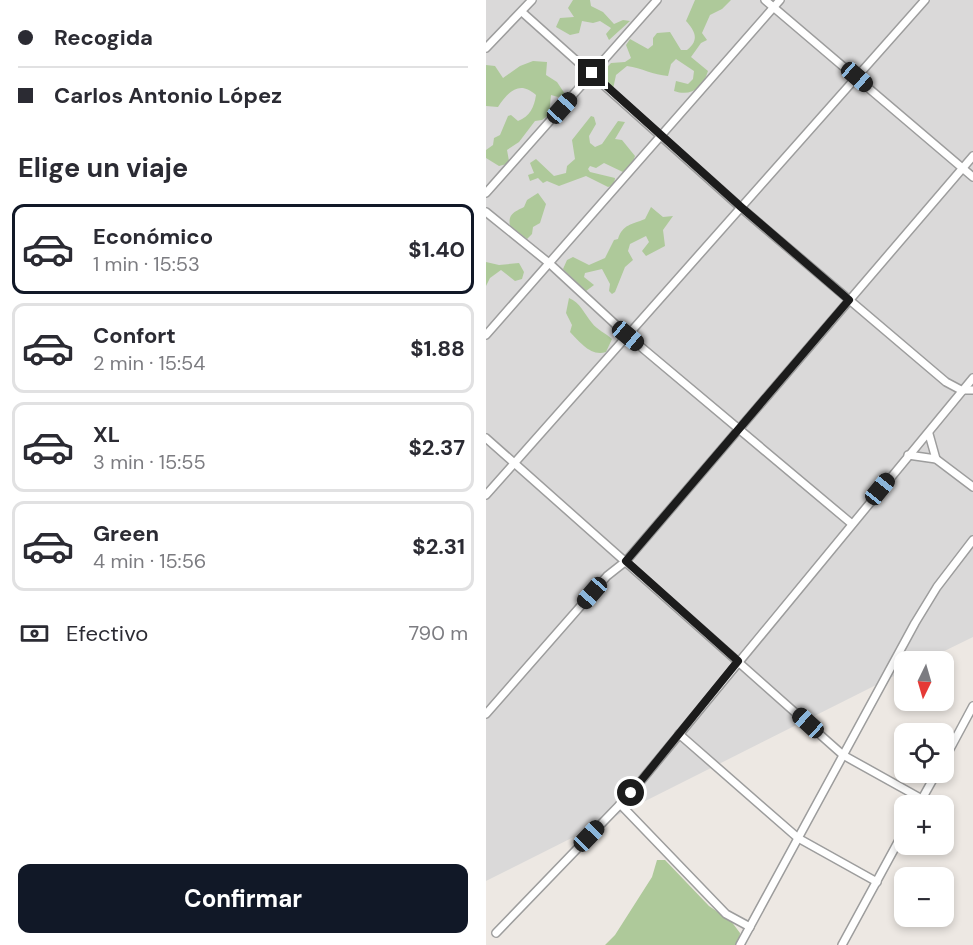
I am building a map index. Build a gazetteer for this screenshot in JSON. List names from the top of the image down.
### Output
{
  "north": "bottom",
  "page": {
    "banner": ["Recogida", "Carlos Antonio López"],
    "heading": "Elige un viaje",
    "list": [
      {
        "name": "Económico",
        "note": "1 min · 15:53",
        "value": "$1.40"
      },
      {
        "name": "Confort",
        "note": "2 min · 15:54",
        "value": "$1.88"
      },
      {
        "name": "XL",
        "note": "3 min · 15:55",
        "value": "$2.37"
      },
      {
        "name": "Green",
        "note": "4 min · 15:56",
        "value": "$2.31"
      }
    ],
    "pay": ["Efectivo", "790 m"],
    "map_buttons": ["+", "−"],
    "buttons": "Confirmar"
  }
}
